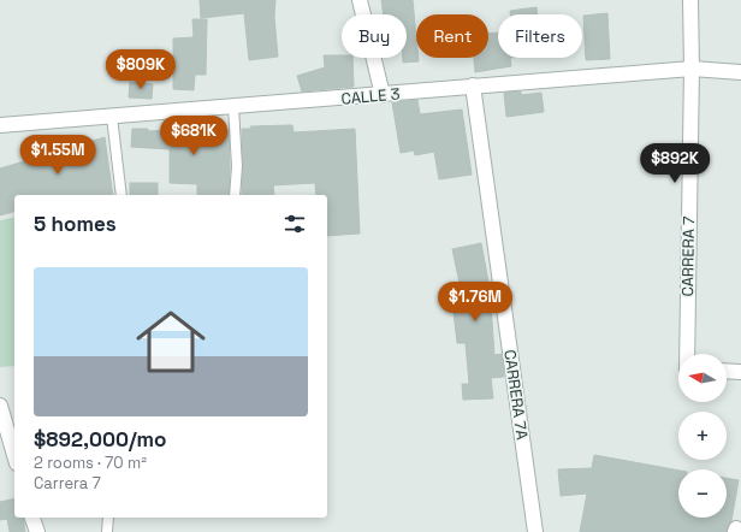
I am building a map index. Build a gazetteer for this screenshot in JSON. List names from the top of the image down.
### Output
{
  "streets": {
    "street": ["CALLE 3", "CARRERA 7", "CARRERA 7A"]
  },
  "crossings": [
    ["CALLE 3", "CARRERA 7"],
    ["CALLE 3", "CARRERA 7A"]
  ],
  "north": "left",
  "page": {
    "chip": ["Buy", "Rent", "Filters"],
    "price": [
      "$809K",
      "$681K",
      "$1.55M",
      "$892K",
      "$1.76M"
    ],
    "heading": "5 homes",
    "list": [
      {
        "name": "$892,000/mo",
        "note": "2 rooms · 70 m² · Carrera 7"
      }
    ],
    "map_buttons": ["+", "−"]
  }
}
